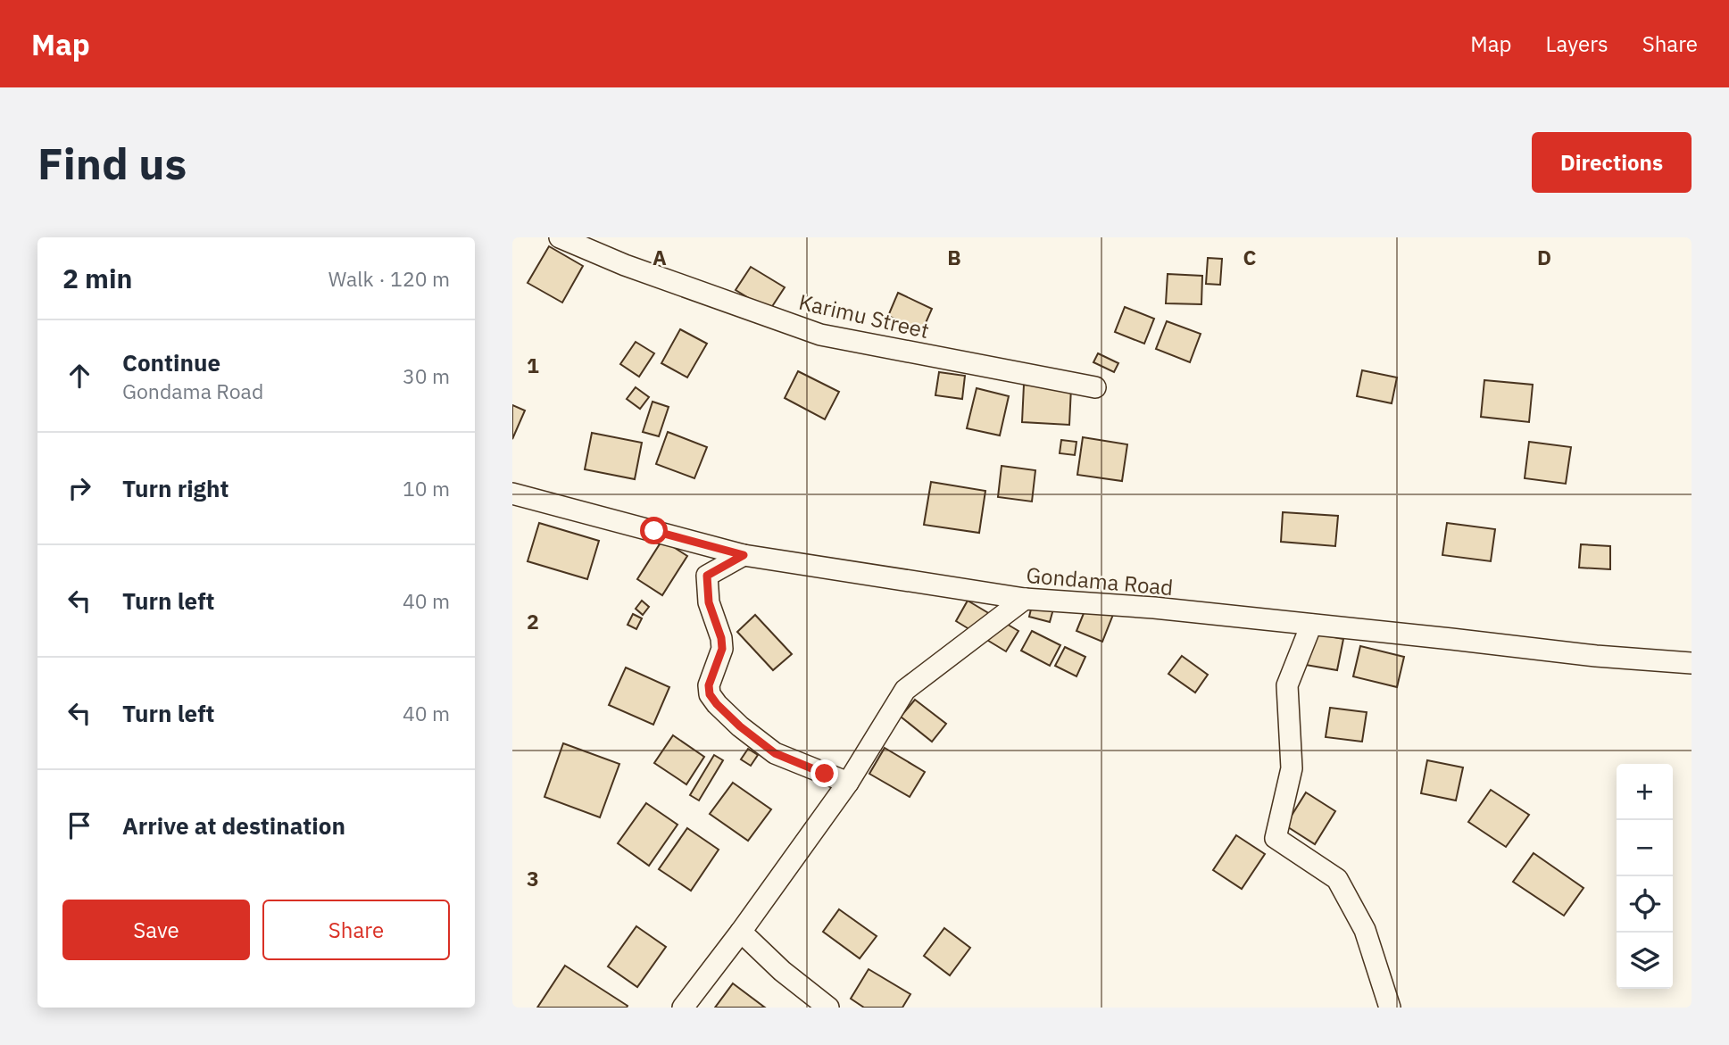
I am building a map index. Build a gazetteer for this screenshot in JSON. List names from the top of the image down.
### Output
{
  "streets": {
    "street": ["Karimu Street", "Gondama Road"]
  },
  "page": {
    "header": "Map",
    "nav": ["Map", "Layers", "Share"],
    "buttons": [
      "Directions",
      ["Save", "Share"]
    ],
    "title": "Find us",
    "heading": ["2 min", "Walk · 120 m"],
    "list": [
      ["Continue", "Gondama Road", "30 m"],
      ["Turn right", "10 m"],
      ["Turn left", "40 m"],
      ["Turn left", "40 m"],
      "Arrive at destination"
    ],
    "map_buttons": ["+", "−"]
  },
  "grid": {
    "columns": [
      "A",
      "B",
      "C",
      "D"
    ],
    "rows": ["1", "2", "3"]
  }
}
